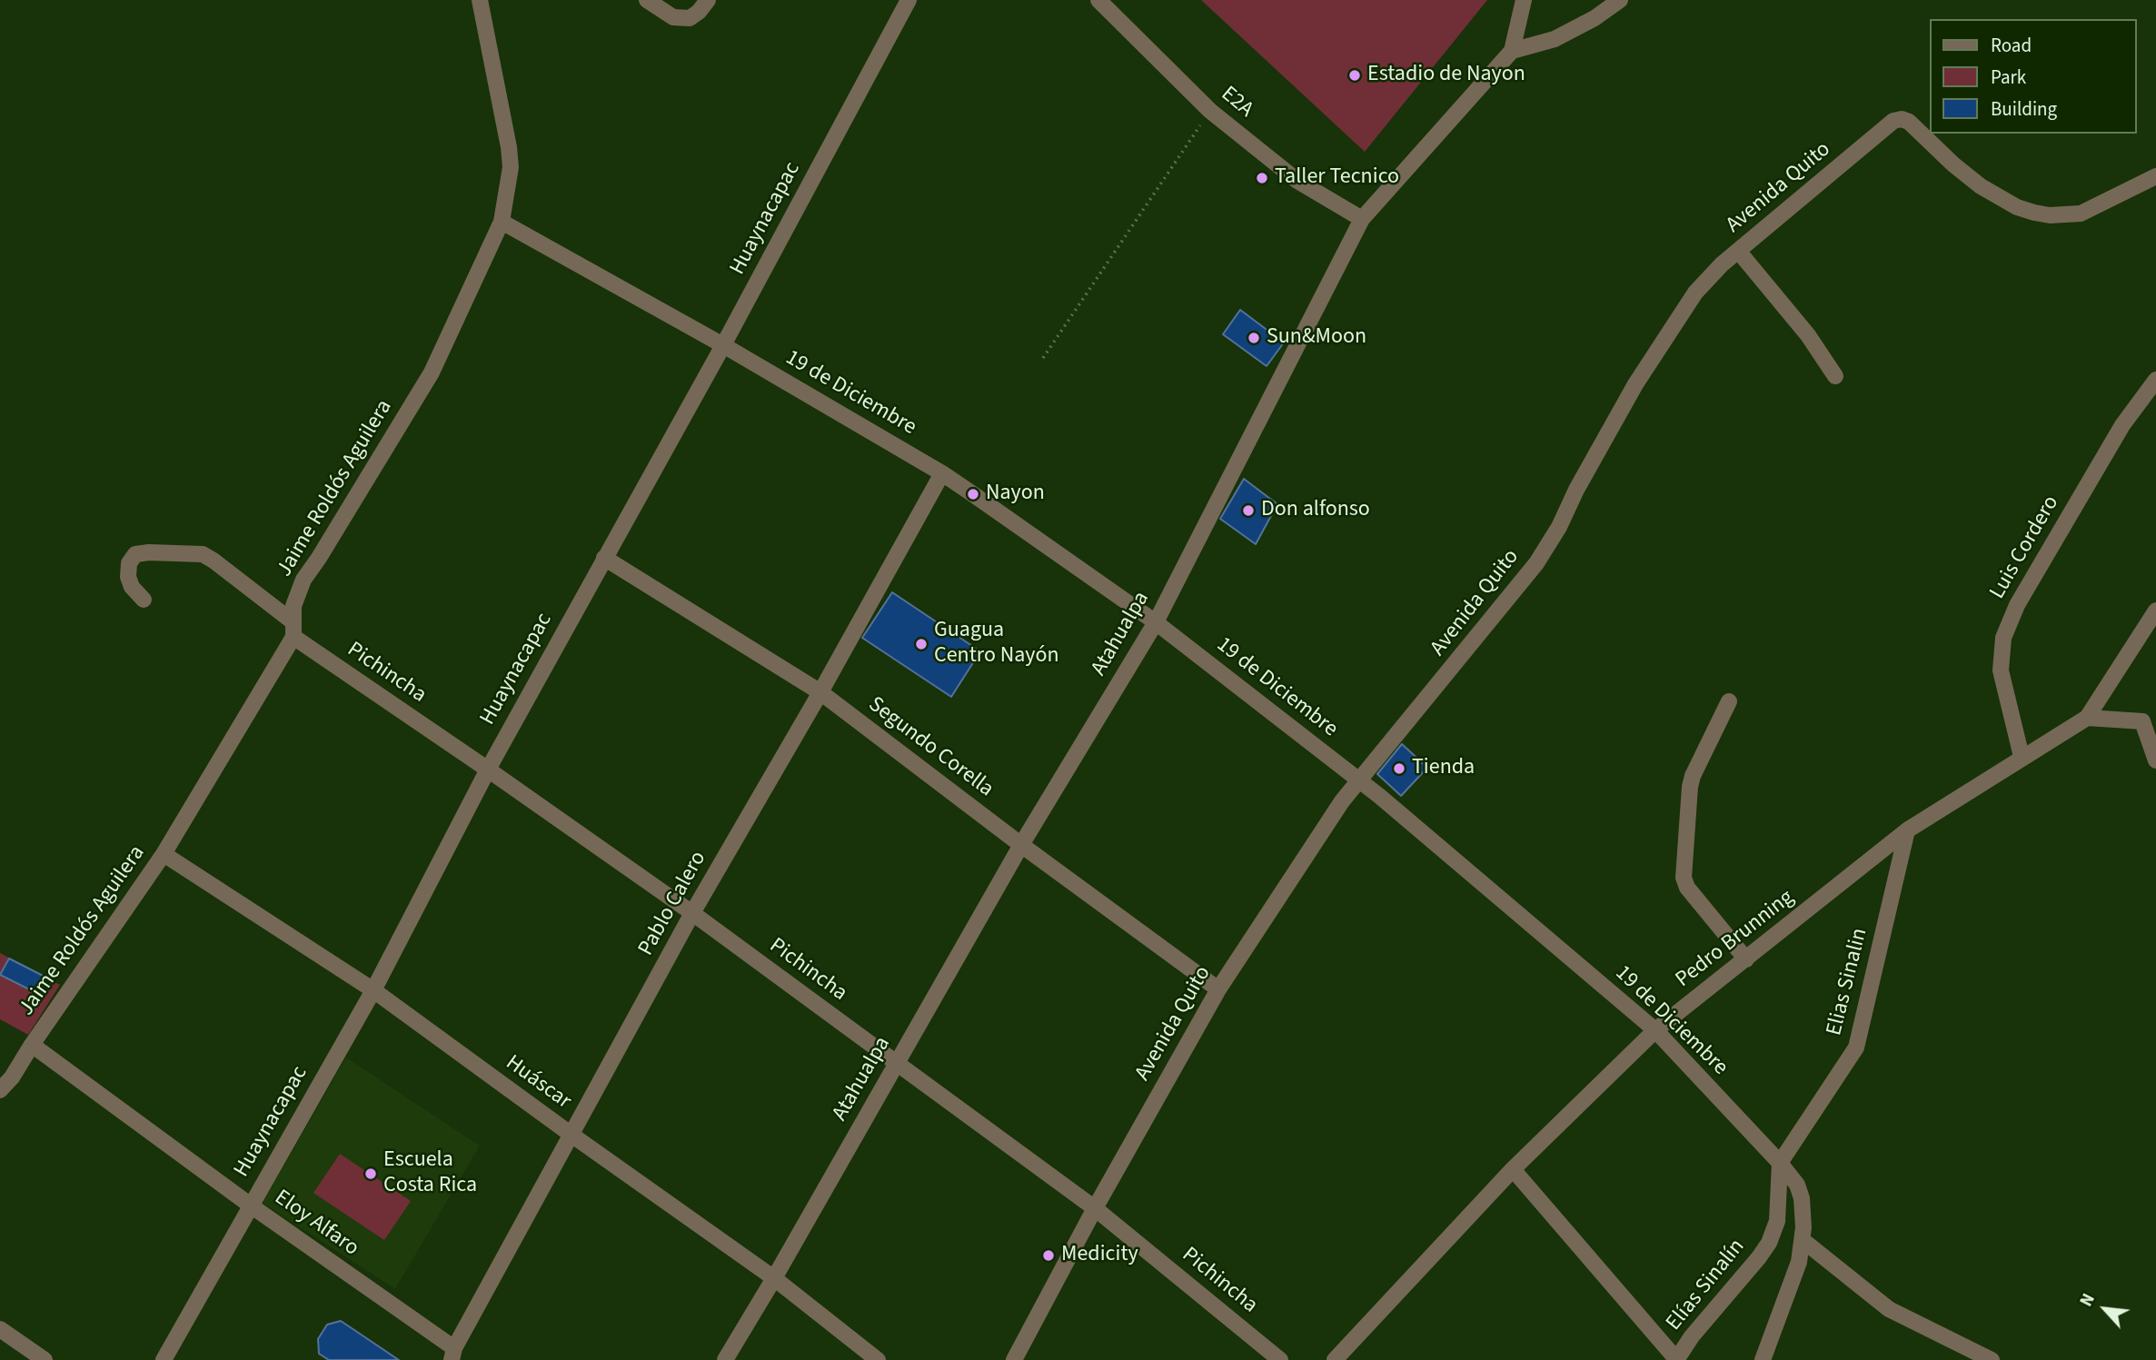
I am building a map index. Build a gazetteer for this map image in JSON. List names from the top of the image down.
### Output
{
  "streets": {
    "street": [
      "E2A",
      "Avenida Quito",
      "Huaynacapac",
      "19 de Diciembre",
      "Jaime Roldós Aguilera",
      "Luis Cordero",
      "Atahualpa",
      "Pichincha",
      "Segundo Corella",
      "Pablo Calero",
      "Pedro Brunning",
      "Elias Sinalin",
      "Huáscar",
      "Eloy Alfaro",
      "Elías Sinalín"
    ]
  },
  "crossings": [
    ["E2A", "Atahualpa"],
    ["Avenida Quito", "19 de Diciembre"],
    ["Avenida Quito", "Pichincha"],
    ["Avenida Quito", "Segundo Corella"],
    ["Huaynacapac", "19 de Diciembre"],
    ["Huaynacapac", "Pichincha"],
    ["Huaynacapac", "Segundo Corella"],
    ["Huaynacapac", "Huáscar"],
    ["Huaynacapac", "Eloy Alfaro"],
    ["19 de Diciembre", "Jaime Roldós Aguilera"],
    ["19 de Diciembre", "Atahualpa"],
    ["19 de Diciembre", "Pablo Calero"],
    ["19 de Diciembre", "Pedro Brunning"],
    ["19 de Diciembre", "Elias Sinalin"],
    ["19 de Diciembre", "Elías Sinalín"],
    ["Jaime Roldós Aguilera", "Pichincha"],
    ["Jaime Roldós Aguilera", "Huáscar"],
    ["Jaime Roldós Aguilera", "Eloy Alfaro"],
    ["Luis Cordero", "Pedro Brunning"],
    ["Atahualpa", "Pichincha"],
    ["Atahualpa", "Segundo Corella"],
    ["Atahualpa", "Huáscar"],
    ["Pichincha", "Pablo Calero"],
    ["Segundo Corella", "Pablo Calero"],
    ["Pablo Calero", "Huáscar"],
    ["Pablo Calero", "Eloy Alfaro"],
    ["Pedro Brunning", "Elias Sinalin"],
    ["Elias Sinalin", "Elías Sinalín"]
  ],
  "places": [
    "Estadio de Nayon",
    "Taller Tecnico",
    "Sun&Moon",
    "Nayon",
    "Don alfonso",
    "Guagua Centro Nayón",
    "Tienda",
    "Escuela Costa Rica",
    "Medicity"
  ],
  "legend": ["Road", "Park", "Building"],
  "north": "top left"
}
